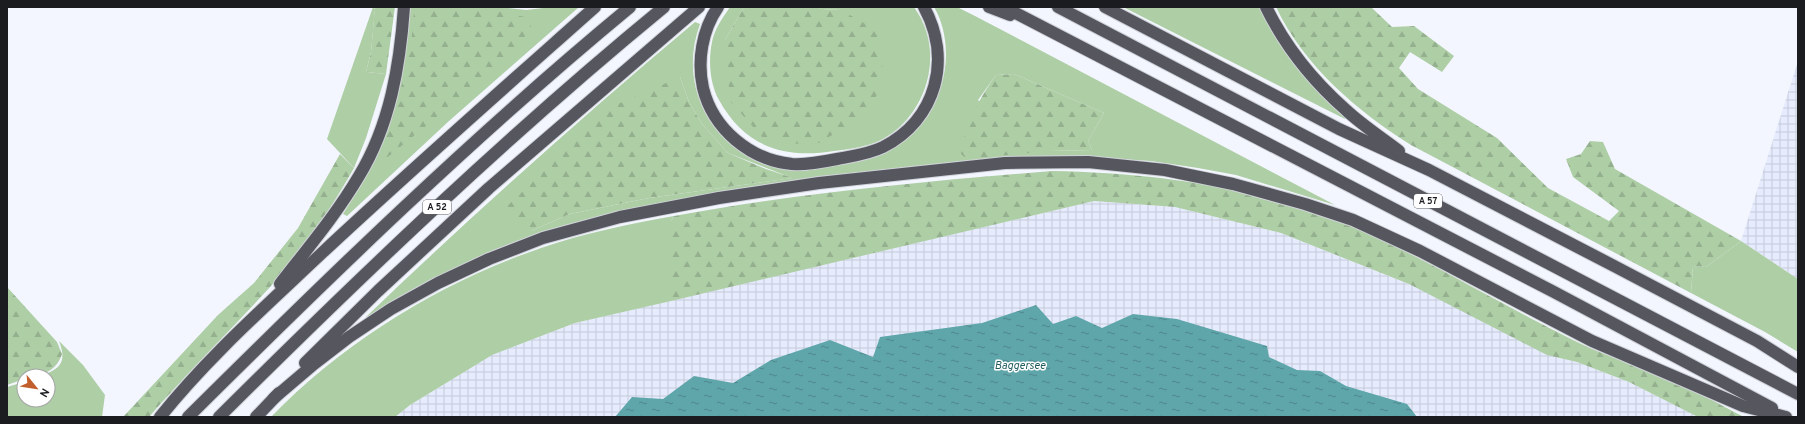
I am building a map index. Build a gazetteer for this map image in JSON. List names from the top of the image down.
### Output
{
  "streets": {
    "highway": ["A 57", "A 52"]
  },
  "water": ["Baggersee"],
  "north": "bottom right"
}
